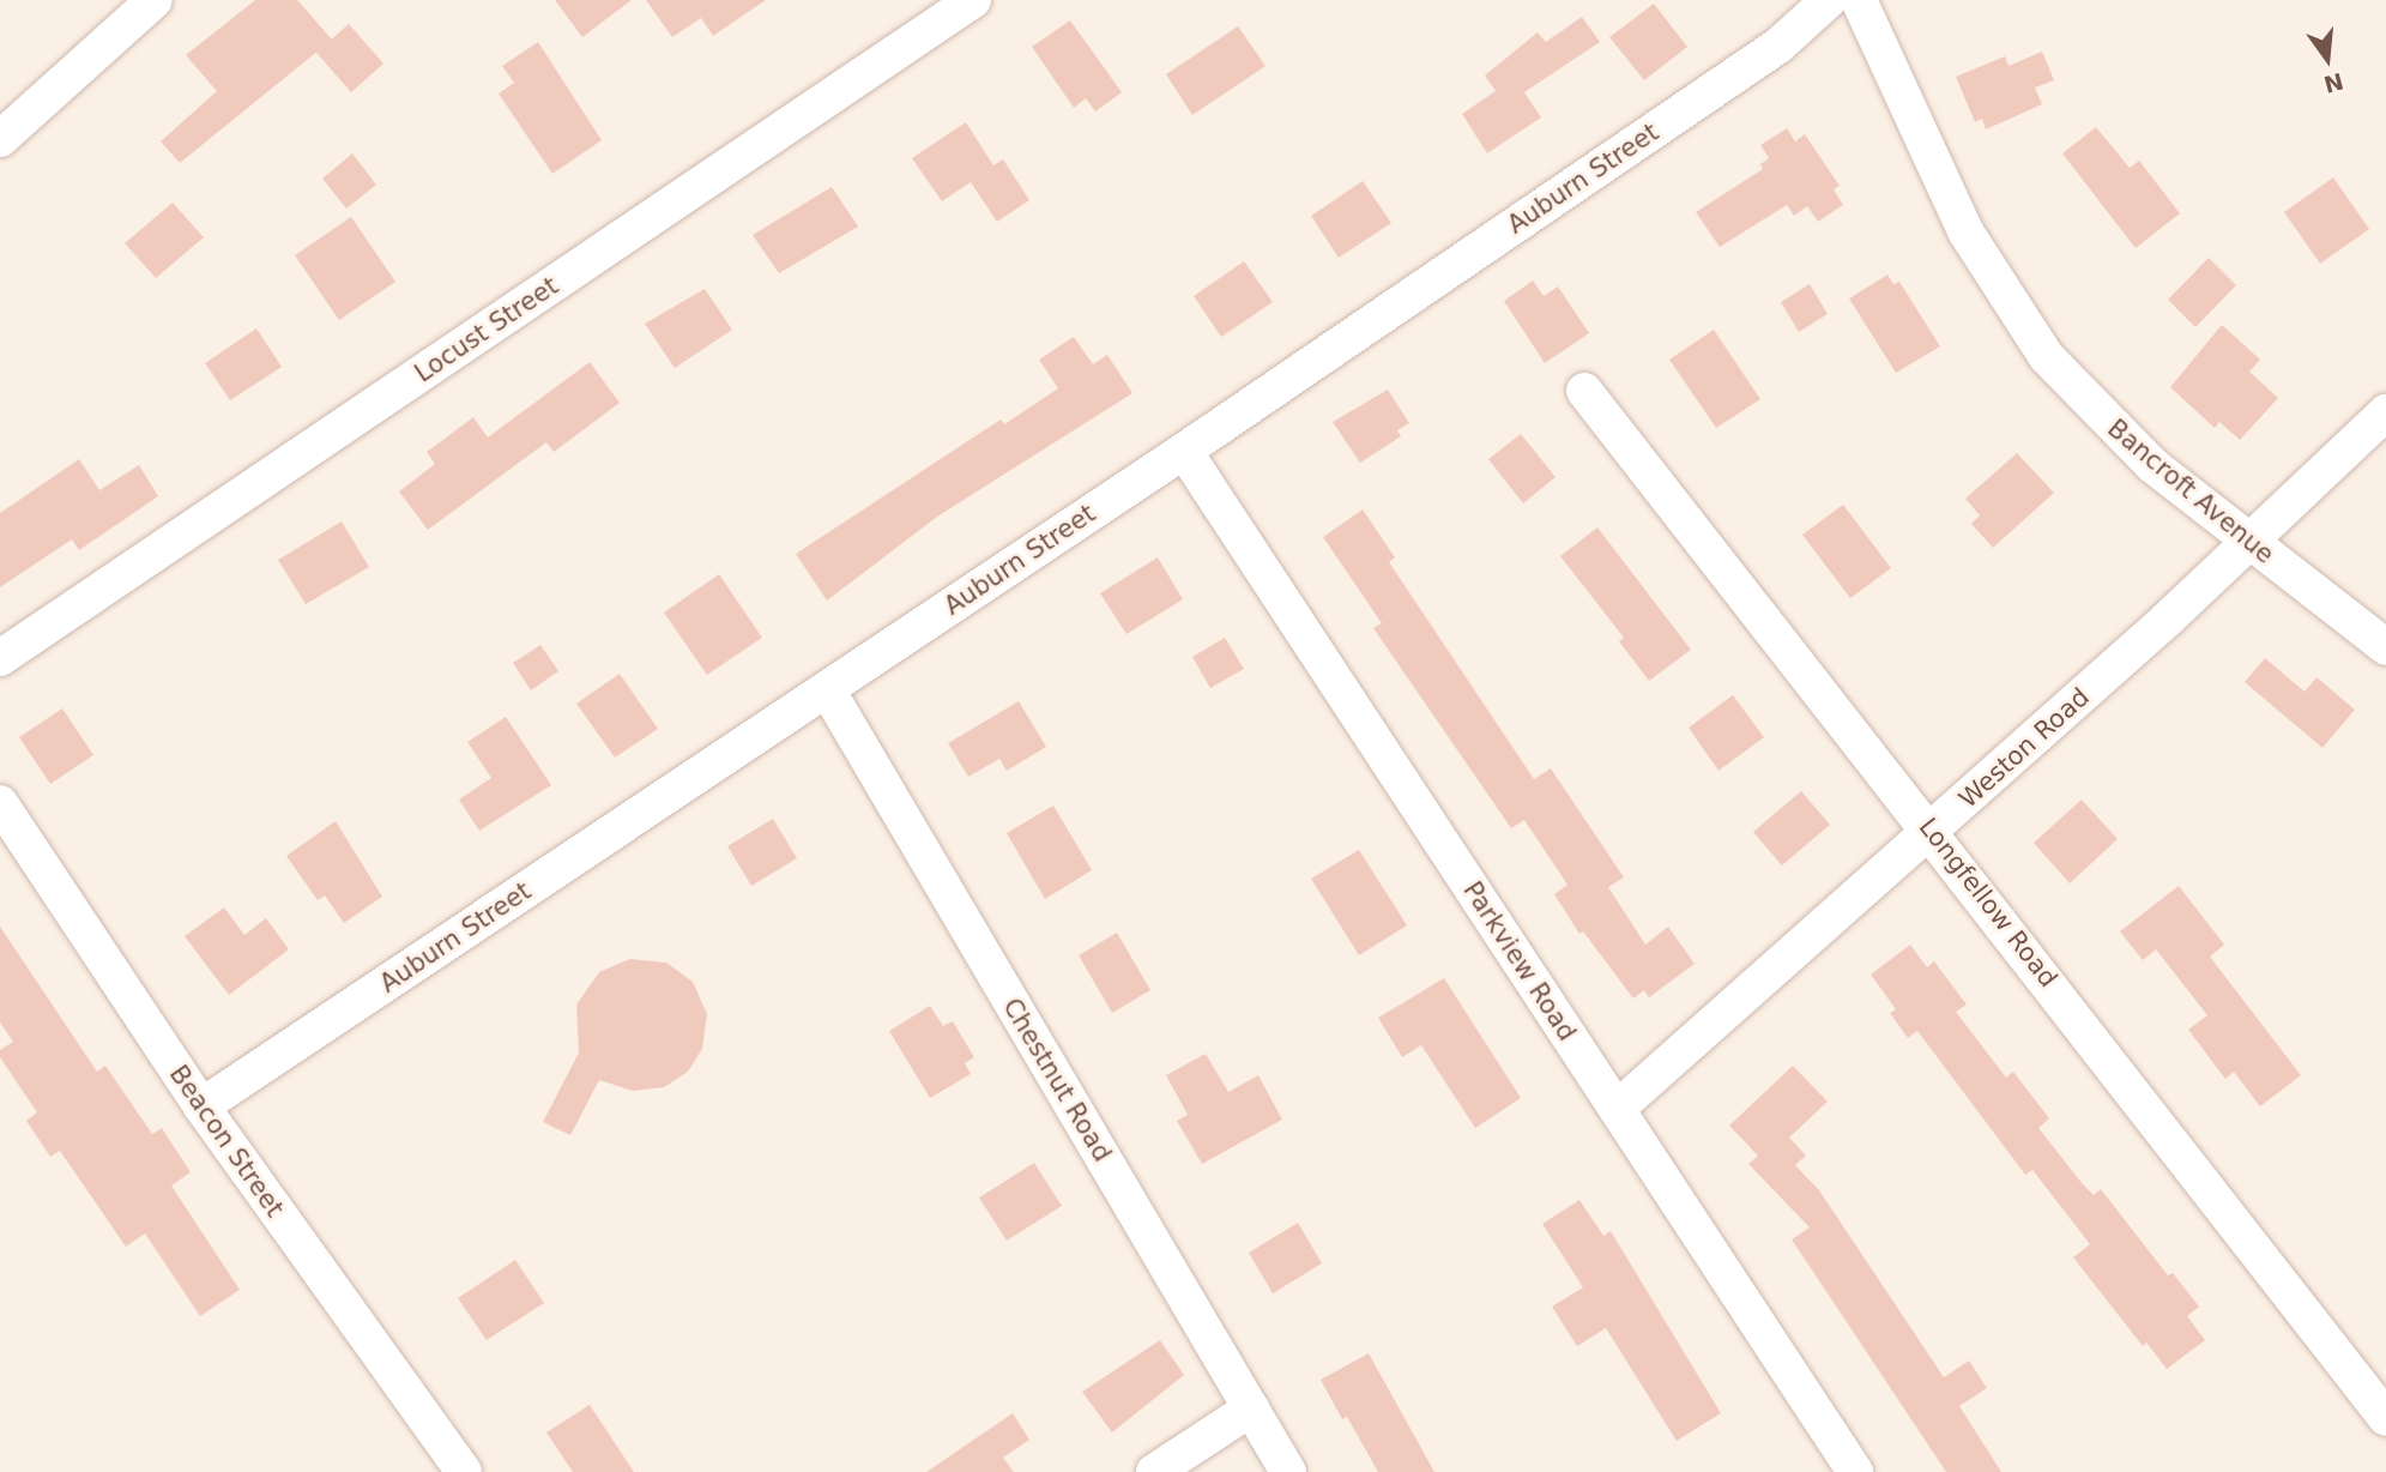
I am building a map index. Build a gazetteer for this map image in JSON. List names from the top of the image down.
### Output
{
  "streets": {
    "street": [
      "Auburn Street",
      "Locust Street",
      "Bancroft Avenue",
      "Weston Road",
      "Longfellow Road",
      "Parkview Road",
      "Chestnut Road",
      "Beacon Street"
    ]
  },
  "crossings": [
    ["Auburn Street", "Parkview Road"],
    ["Auburn Street", "Chestnut Road"],
    ["Auburn Street", "Beacon Street"],
    ["Bancroft Avenue", "Weston Road"],
    ["Weston Road", "Longfellow Road"],
    ["Weston Road", "Parkview Road"]
  ],
  "north": "bottom"
}
